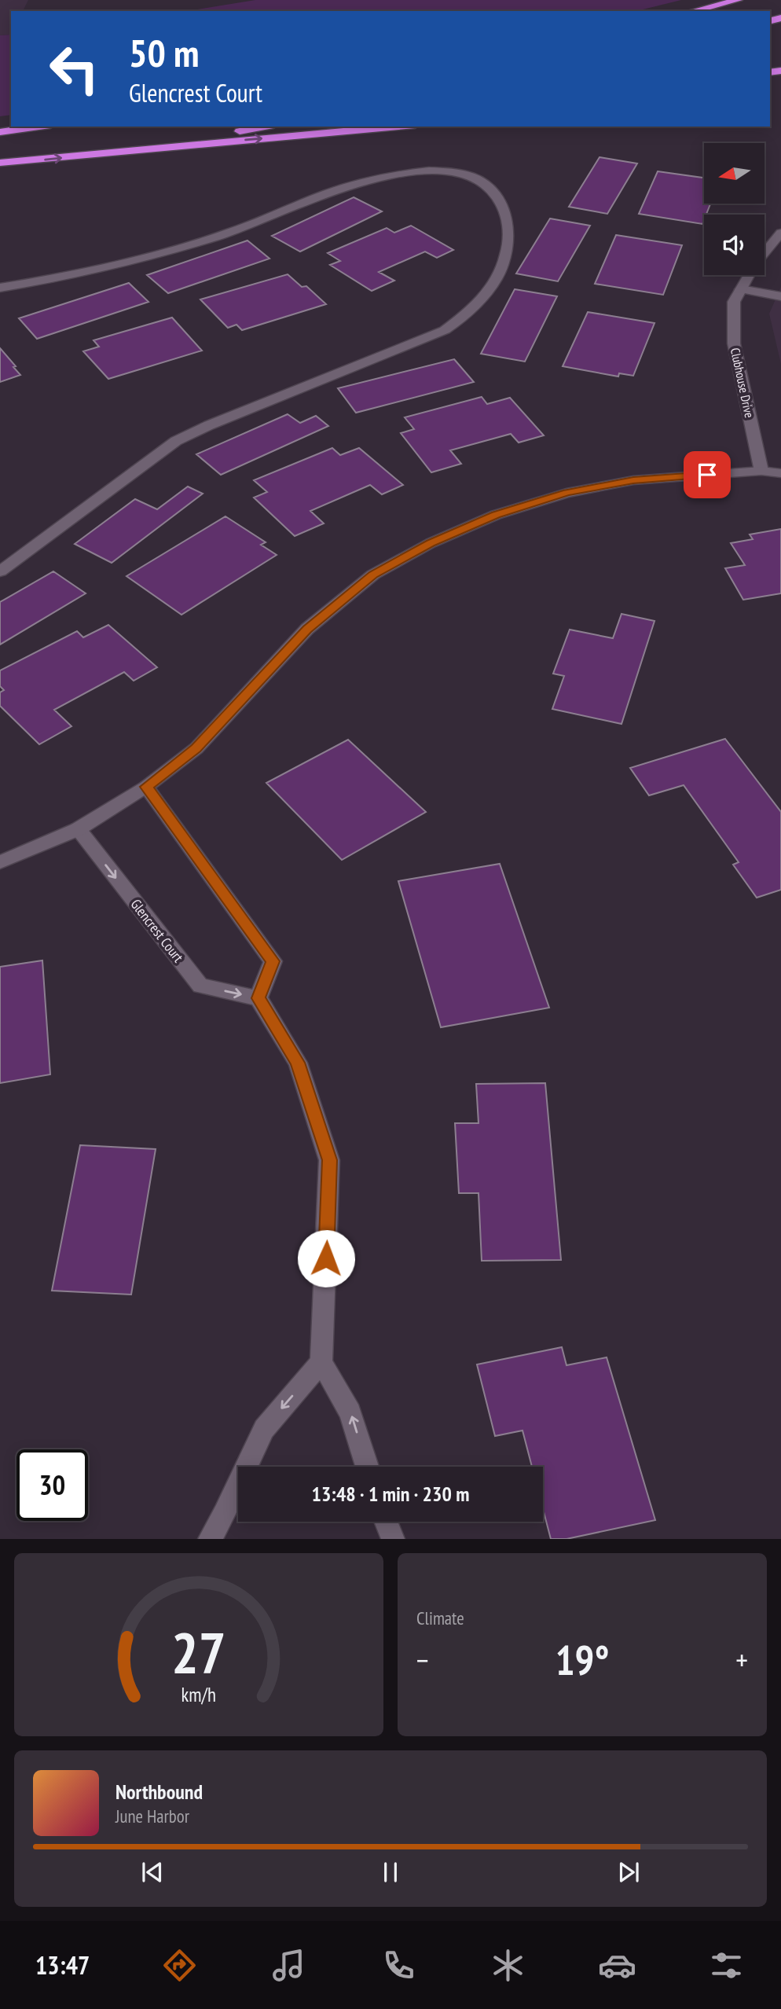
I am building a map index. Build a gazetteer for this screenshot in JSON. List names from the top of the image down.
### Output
{
  "streets": {
    "street": ["Clubhouse Drive", "Glencrest Court"]
  },
  "one_way": ["Glencrest Court"],
  "north": "left",
  "page": {
    "turn": ["50 m", "Glencrest Court"],
    "limit": "30",
    "trip": "13:48 · 1 min · 230 m",
    "tile": "Climate",
    "heat": ["−", "19°", "+"],
    "song": ["Northbound", "June Harbor"],
    "tabs": "13:47",
    "gauge": ["27", "km/h"]
  }
}
